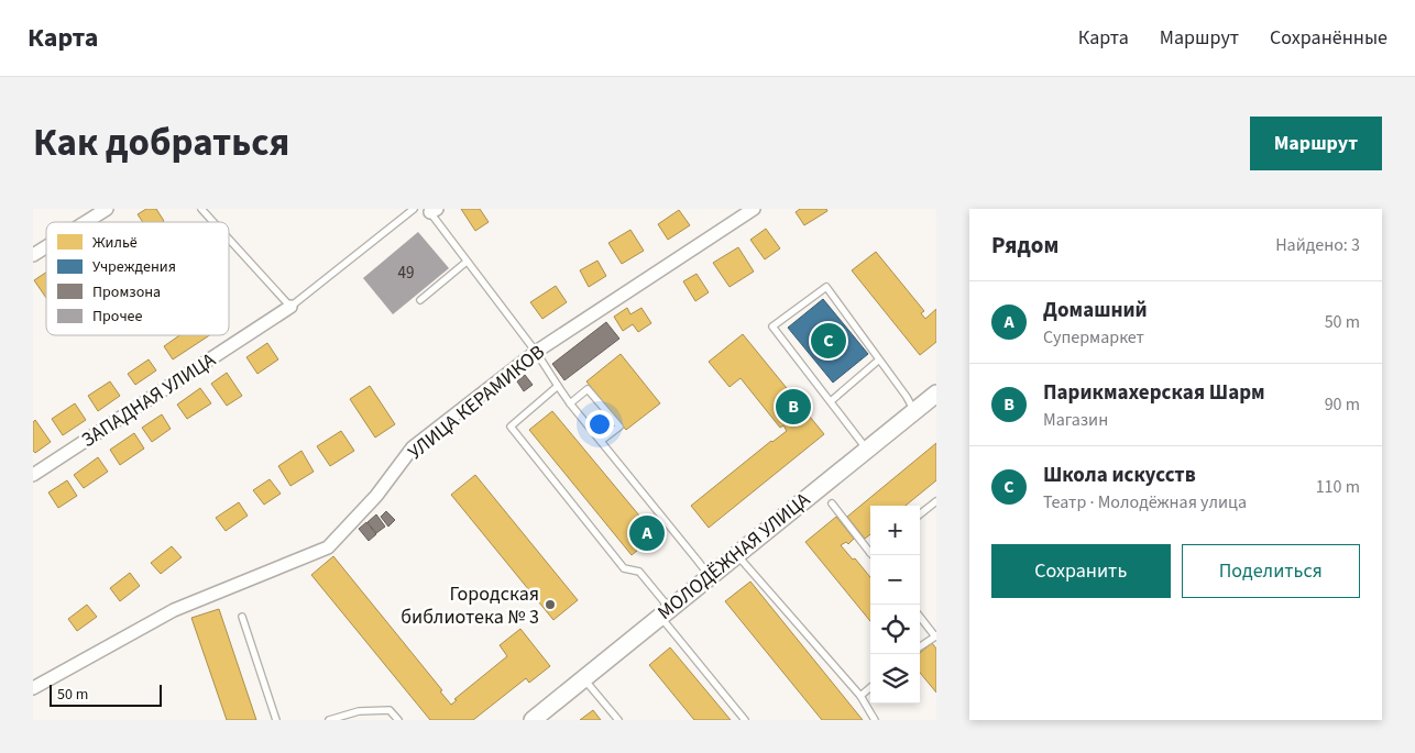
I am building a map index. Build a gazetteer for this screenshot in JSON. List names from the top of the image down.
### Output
{
  "streets": {
    "street": ["ЗАПАДНАЯ УЛИЦА", "УЛИЦА КЕРАМИКОВ", "МОЛОДЁЖНАЯ УЛИЦА"]
  },
  "places": ["Городская библиотека № 3"],
  "house_numbers": ["49"],
  "legend": [
    "Жильё",
    "Учреждения",
    "Промзона",
    "Прочее"
  ],
  "scale_bar": "50 m",
  "page": {
    "header": "Карта",
    "nav": ["Карта", "Маршрут", "Сохранённые"],
    "title": "Как добраться",
    "buttons": [
      "Маршрут",
      ["Сохранить", "Поделиться"]
    ],
    "heading": ["Рядом", "Найдено: 3"],
    "list": [
      {
        "mark": "A",
        "name": "Домашний",
        "note": "Супермаркет",
        "value": "50 m"
      },
      {
        "mark": "B",
        "name": "Парикмахерская Шарм",
        "note": "Магазин",
        "value": "90 m"
      },
      {
        "mark": "C",
        "name": "Школа искусств",
        "note": "Театр · Молодёжная улица",
        "value": "110 m"
      }
    ],
    "pins": ["C", "B", "A"],
    "map_buttons": ["+", "−"],
    "scale": "50 m"
  }
}
